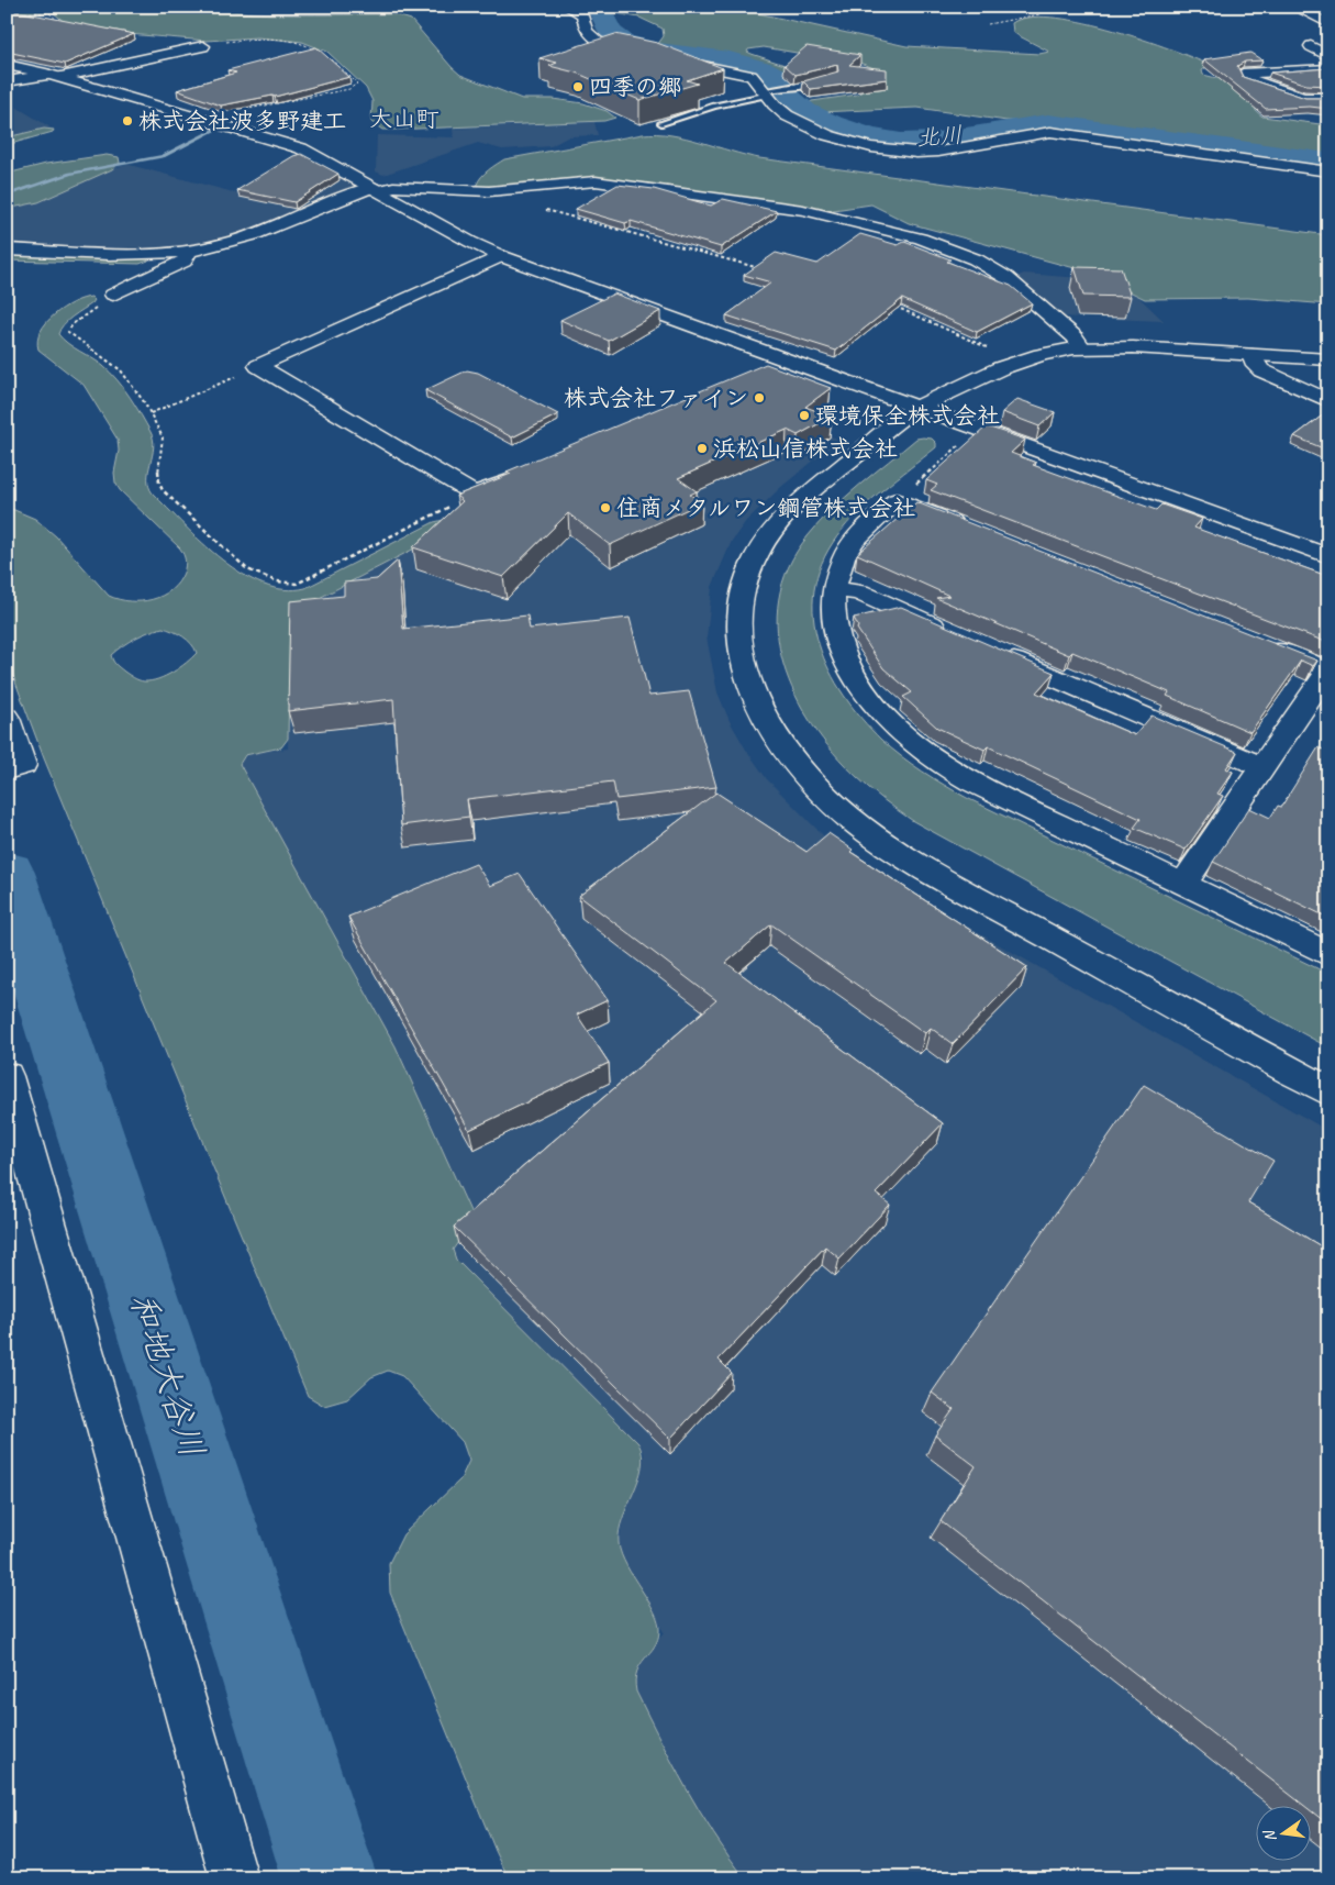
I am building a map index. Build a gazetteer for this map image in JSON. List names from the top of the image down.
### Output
{
  "districts": ["大山町"],
  "water": ["北川", "和地大谷川"],
  "places": [
    "四季の郷",
    "株式会社波多野建工",
    "株式会社ファイン",
    "環境保全株式会社",
    "浜松山信株式会社",
    "住商メタルワン鋼管株式会社"
  ],
  "north": "left"
}
